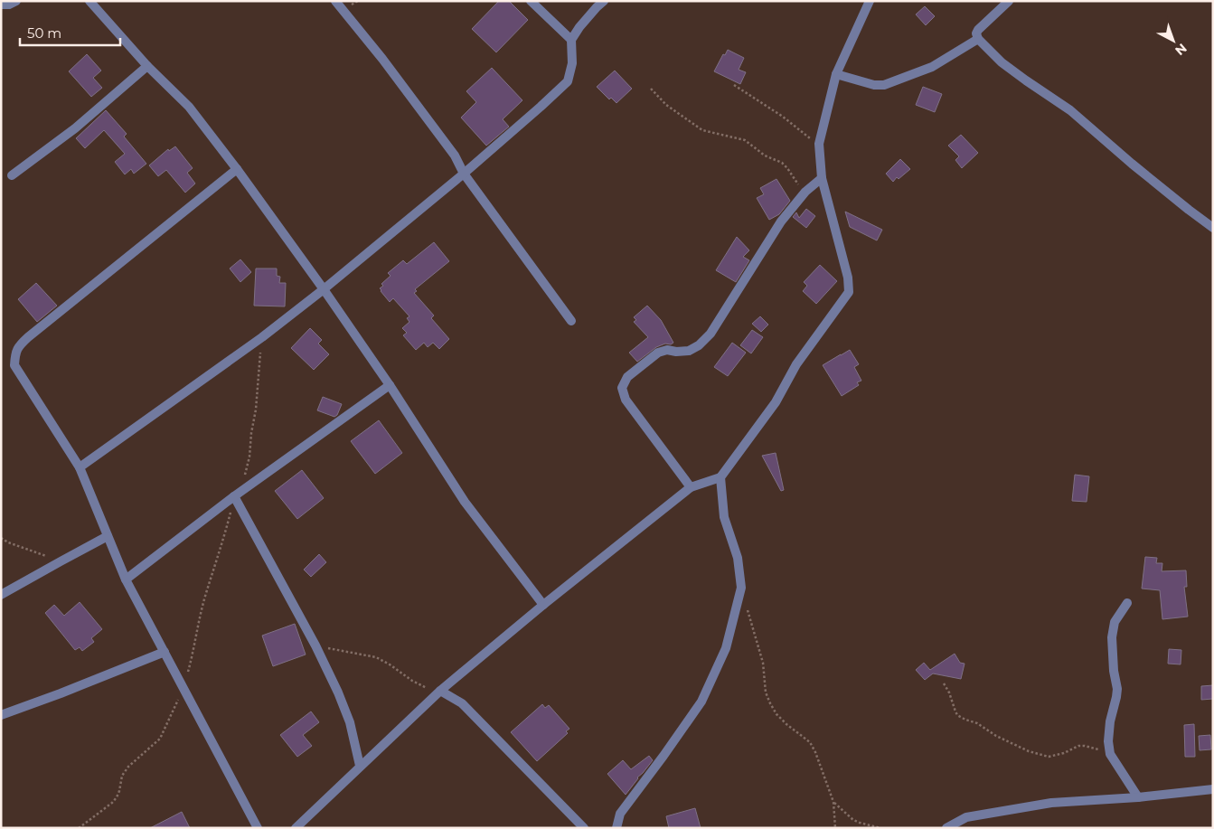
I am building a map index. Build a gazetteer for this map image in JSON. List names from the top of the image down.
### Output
{
  "scale_bar": "50 m",
  "north": "bottom right"
}
